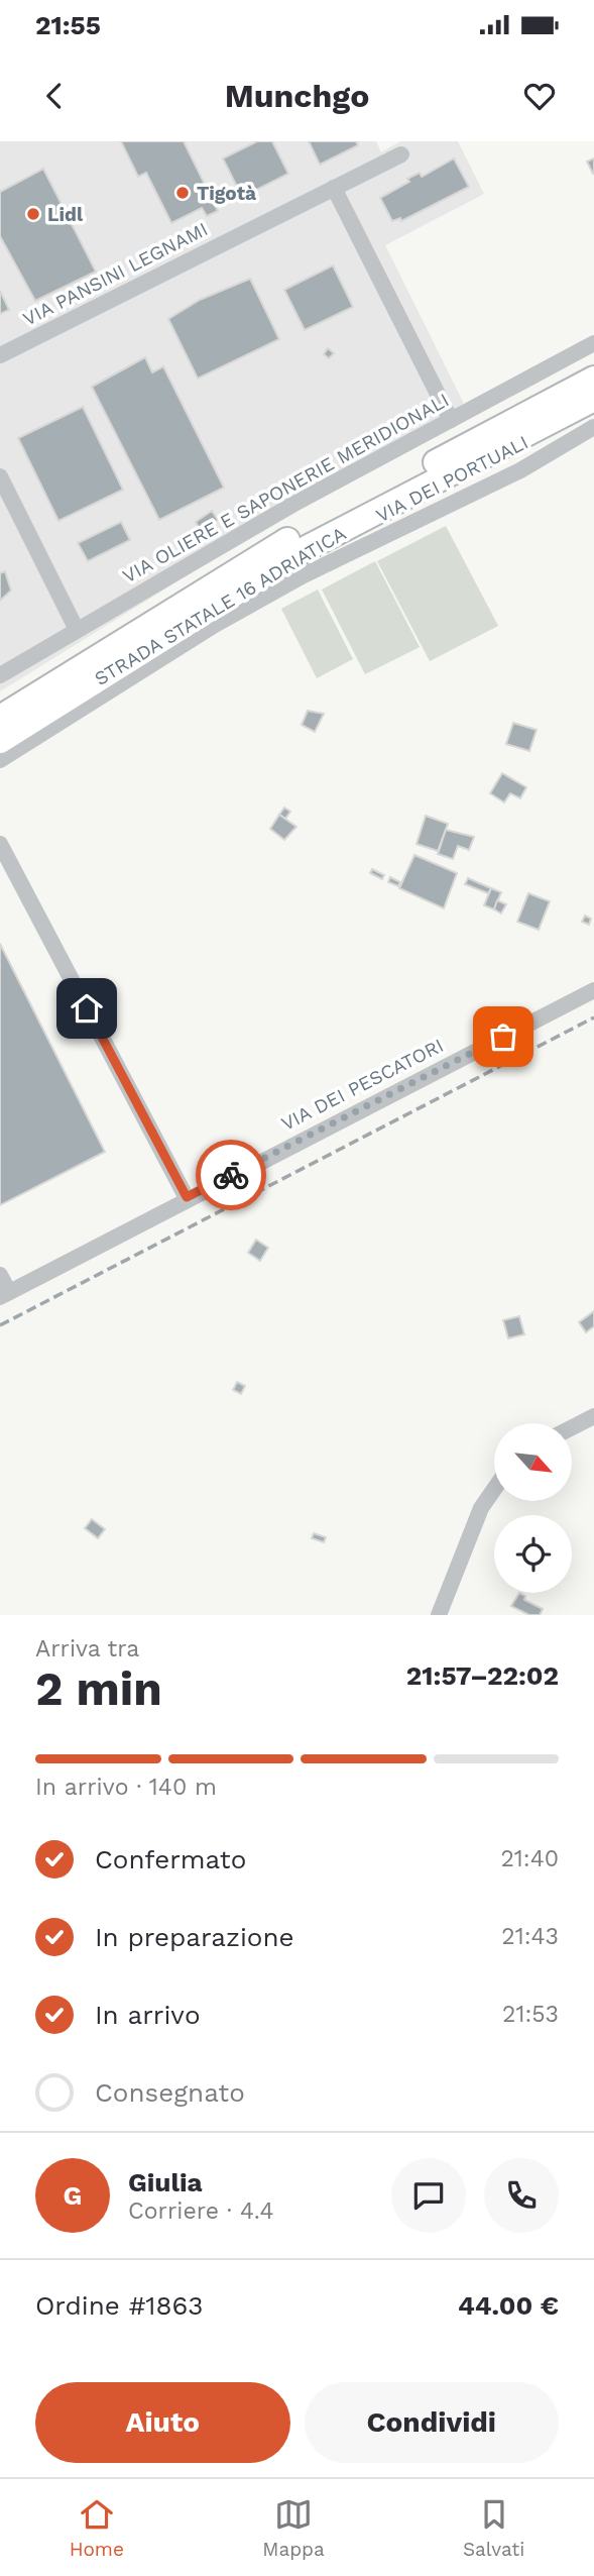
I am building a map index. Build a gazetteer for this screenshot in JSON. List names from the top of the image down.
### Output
{
  "streets": {
    "highway": ["STRADA STATALE 16 ADRIATICA"],
    "street": [
      "VIA PANSINI LEGNAMI",
      "VIA DEI PORTUALI",
      "VIA OLIERE E SAPONERIE MERIDIONALI",
      "VIA DEI PESCATORI"
    ]
  },
  "places": ["Tigotà", "Lidl"],
  "north": "bottom right",
  "page": {
    "status": "21:55",
    "header": "Munchgo",
    "heading": ["2 min", "Arriva tra", "21:57–22:02"],
    "panel": [
      "Giulia",
      "Corriere · 4.4",
      "Ordine #1863",
      "44.00 €"
    ],
    "bar": "In arrivo · 140 m",
    "list": [
      ["Confermato", "21:40"],
      ["In preparazione", "21:43"],
      ["In arrivo", "21:53"],
      "Consegnato"
    ],
    "round": "G",
    "buttons": ["Aiuto", "Condividi"],
    "tabs": ["Home", "Mappa", "Salvati"]
  }
}
